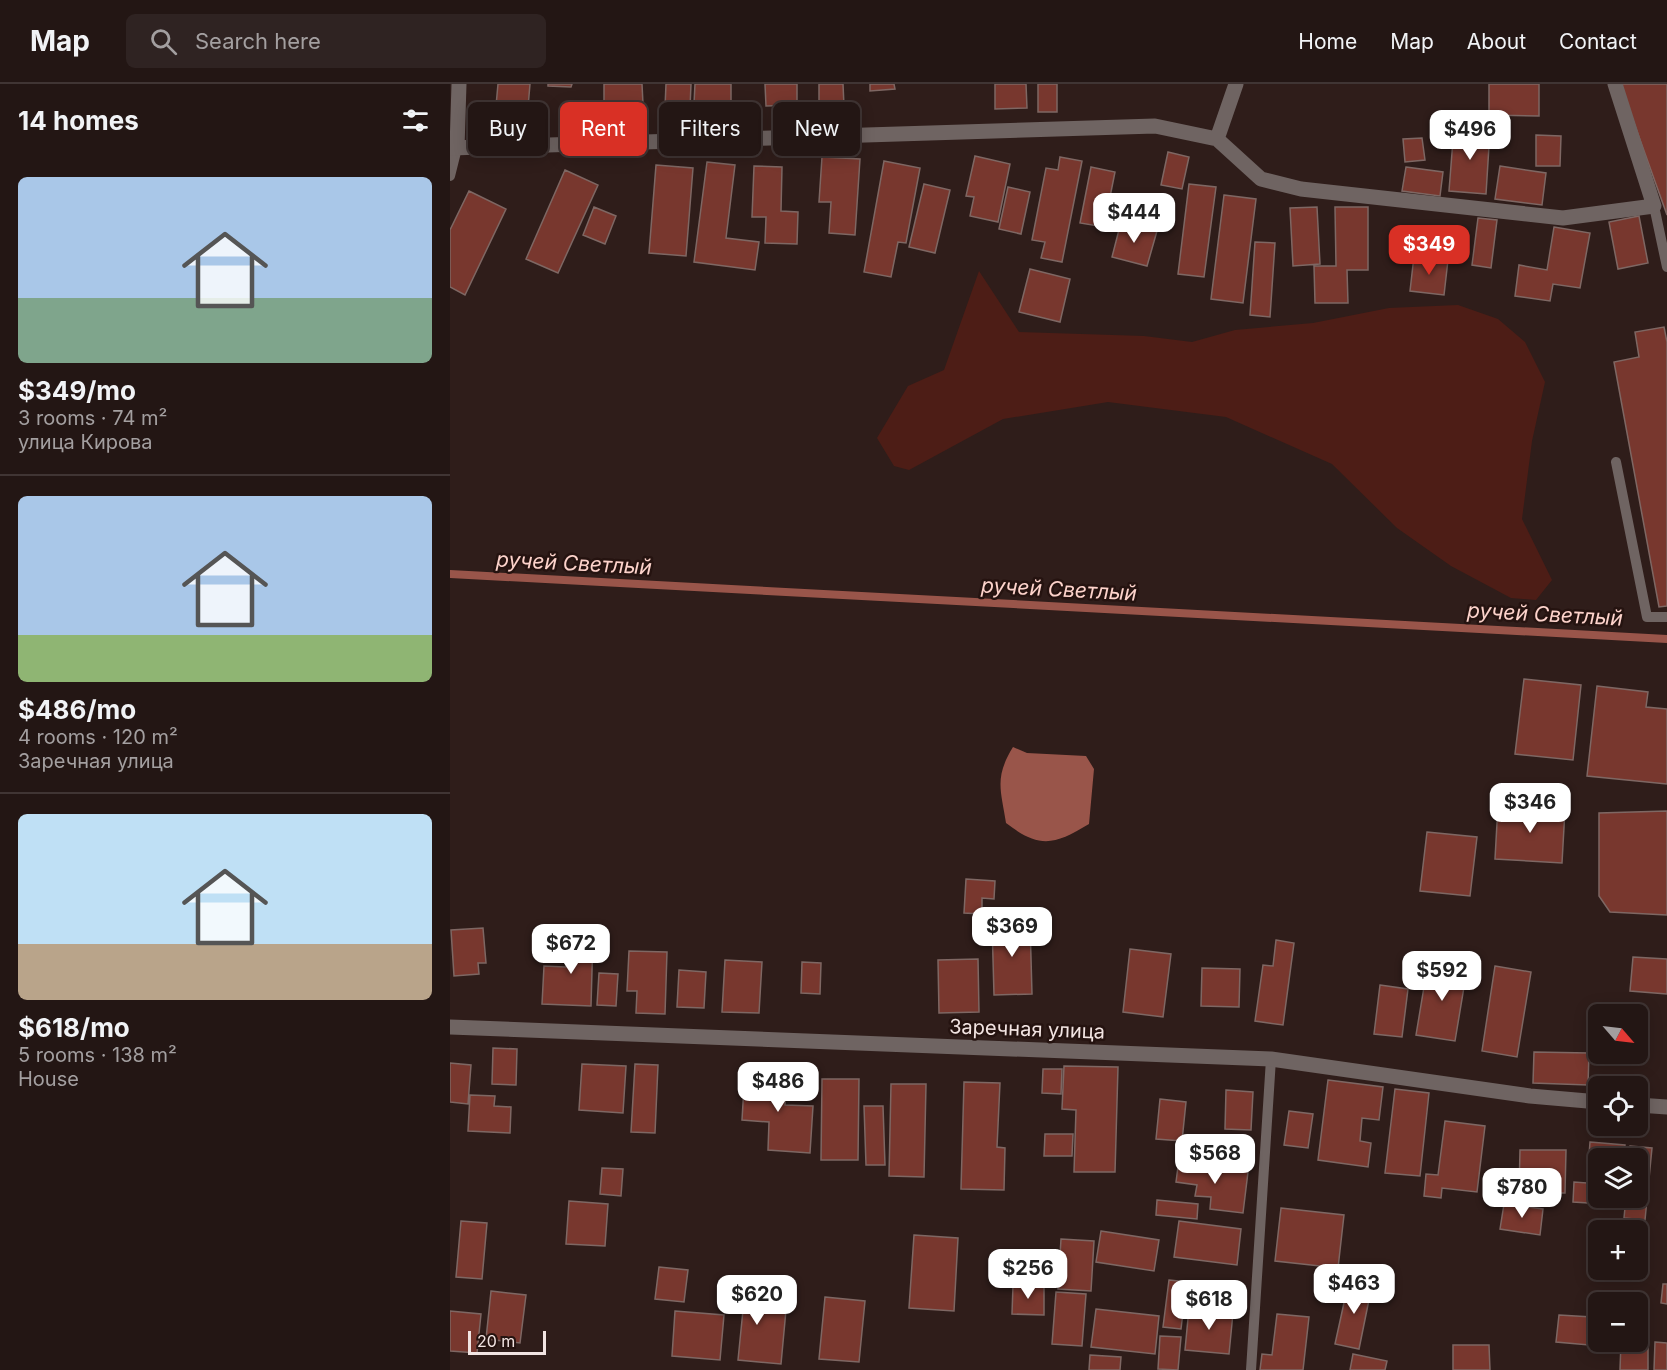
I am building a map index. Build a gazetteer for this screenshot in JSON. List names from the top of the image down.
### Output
{
  "streets": {
    "street": ["Заречная улица"]
  },
  "water": ["ручей Светлый"],
  "scale_bar": "20 m",
  "north": "bottom right",
  "page": {
    "header": "Map",
    "search": "Search here",
    "nav": [
      "Home",
      "Map",
      "About",
      "Contact"
    ],
    "heading": "14 homes",
    "chip": [
      "Buy",
      "Rent",
      "Filters",
      "New"
    ],
    "price": [
      "$496",
      "$444",
      "$349",
      "$346",
      "$369",
      "$672",
      "$592",
      "$486",
      "$568",
      "$780",
      "$256",
      "$463",
      "$620",
      "$618"
    ],
    "list": [
      {
        "name": "$349/mo",
        "note": "3 rooms · 74 m² · улица Кирова"
      },
      {
        "name": "$486/mo",
        "note": "4 rooms · 120 m² · Заречная улица"
      },
      {
        "name": "$618/mo",
        "note": "5 rooms · 138 m² · House"
      }
    ],
    "map_buttons": ["+", "−"],
    "scale": "20 m"
  }
}
